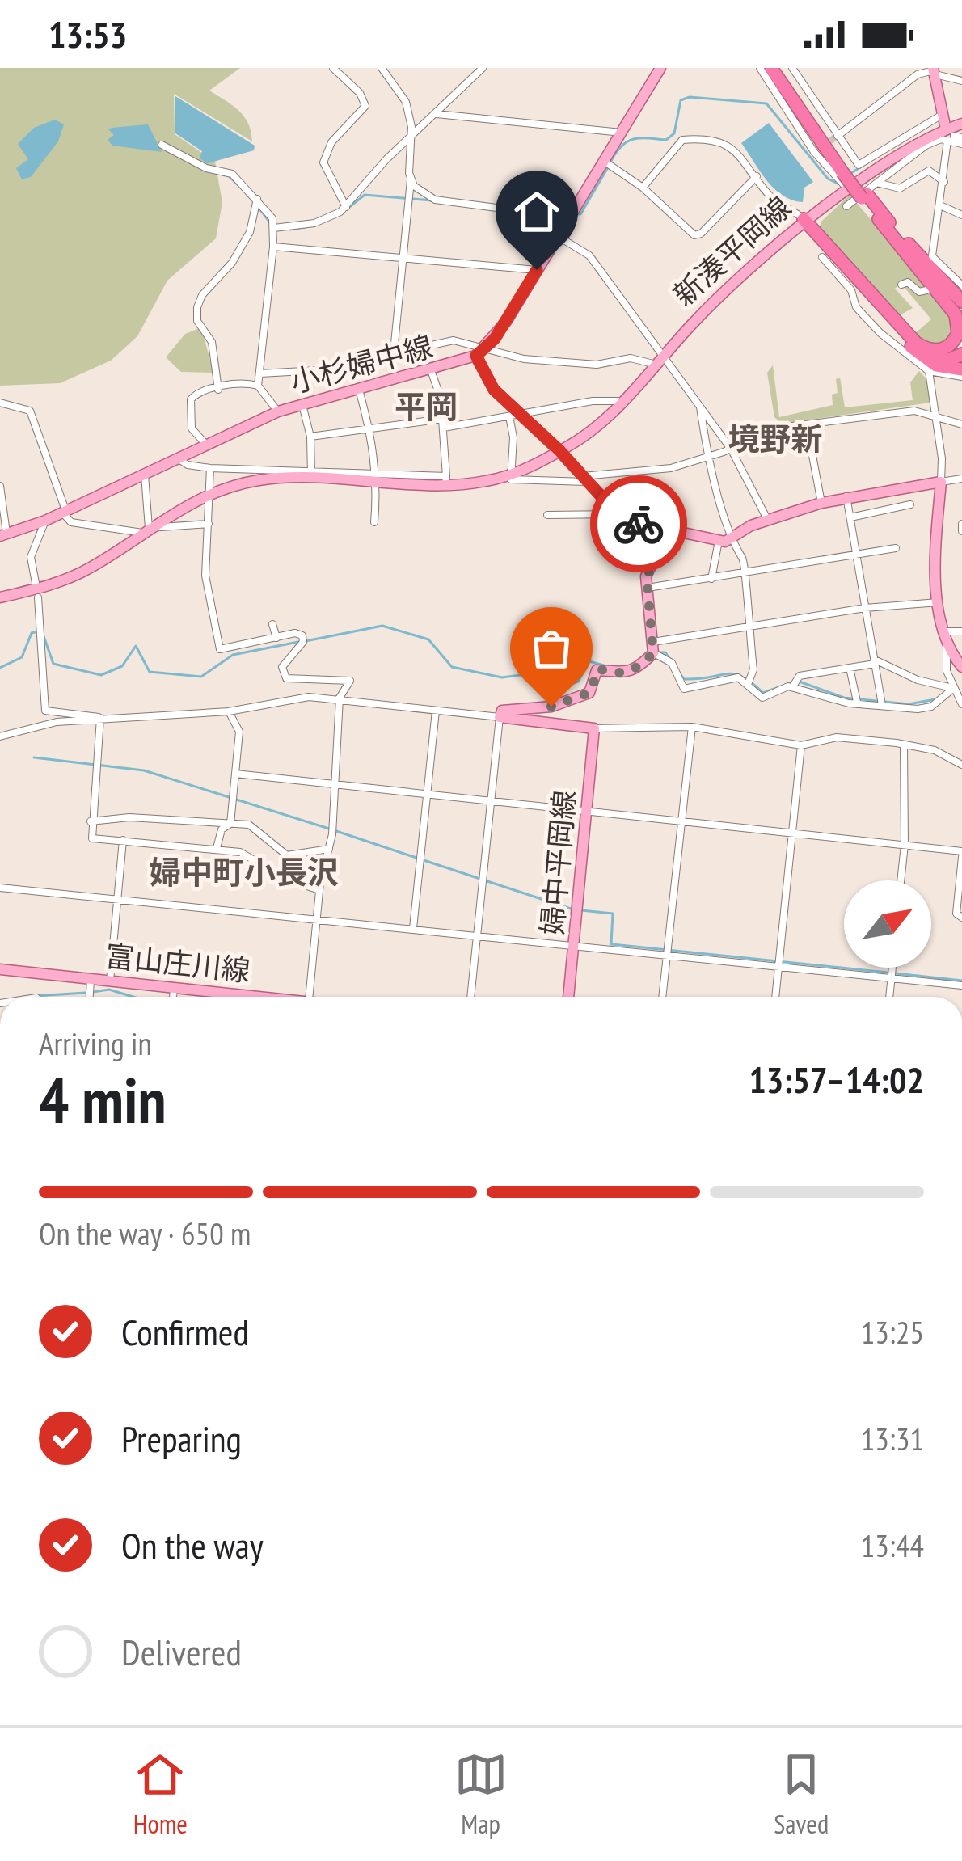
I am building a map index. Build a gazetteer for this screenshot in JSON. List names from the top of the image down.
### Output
{
  "streets": {
    "main road": [
      "新湊平岡線",
      "小杉婦中線",
      "婦中平岡線",
      "富山庄川線"
    ]
  },
  "districts": ["平岡", "境野新", "婦中町小長沢"],
  "north": "top right",
  "page": {
    "status": "13:53",
    "heading": ["4 min", "Arriving in", "13:57–14:02"],
    "bar": "On the way · 650 m",
    "list": [
      ["Confirmed", "13:25"],
      ["Preparing", "13:31"],
      ["On the way", "13:44"],
      "Delivered"
    ],
    "tabs": ["Home", "Map", "Saved"]
  }
}
